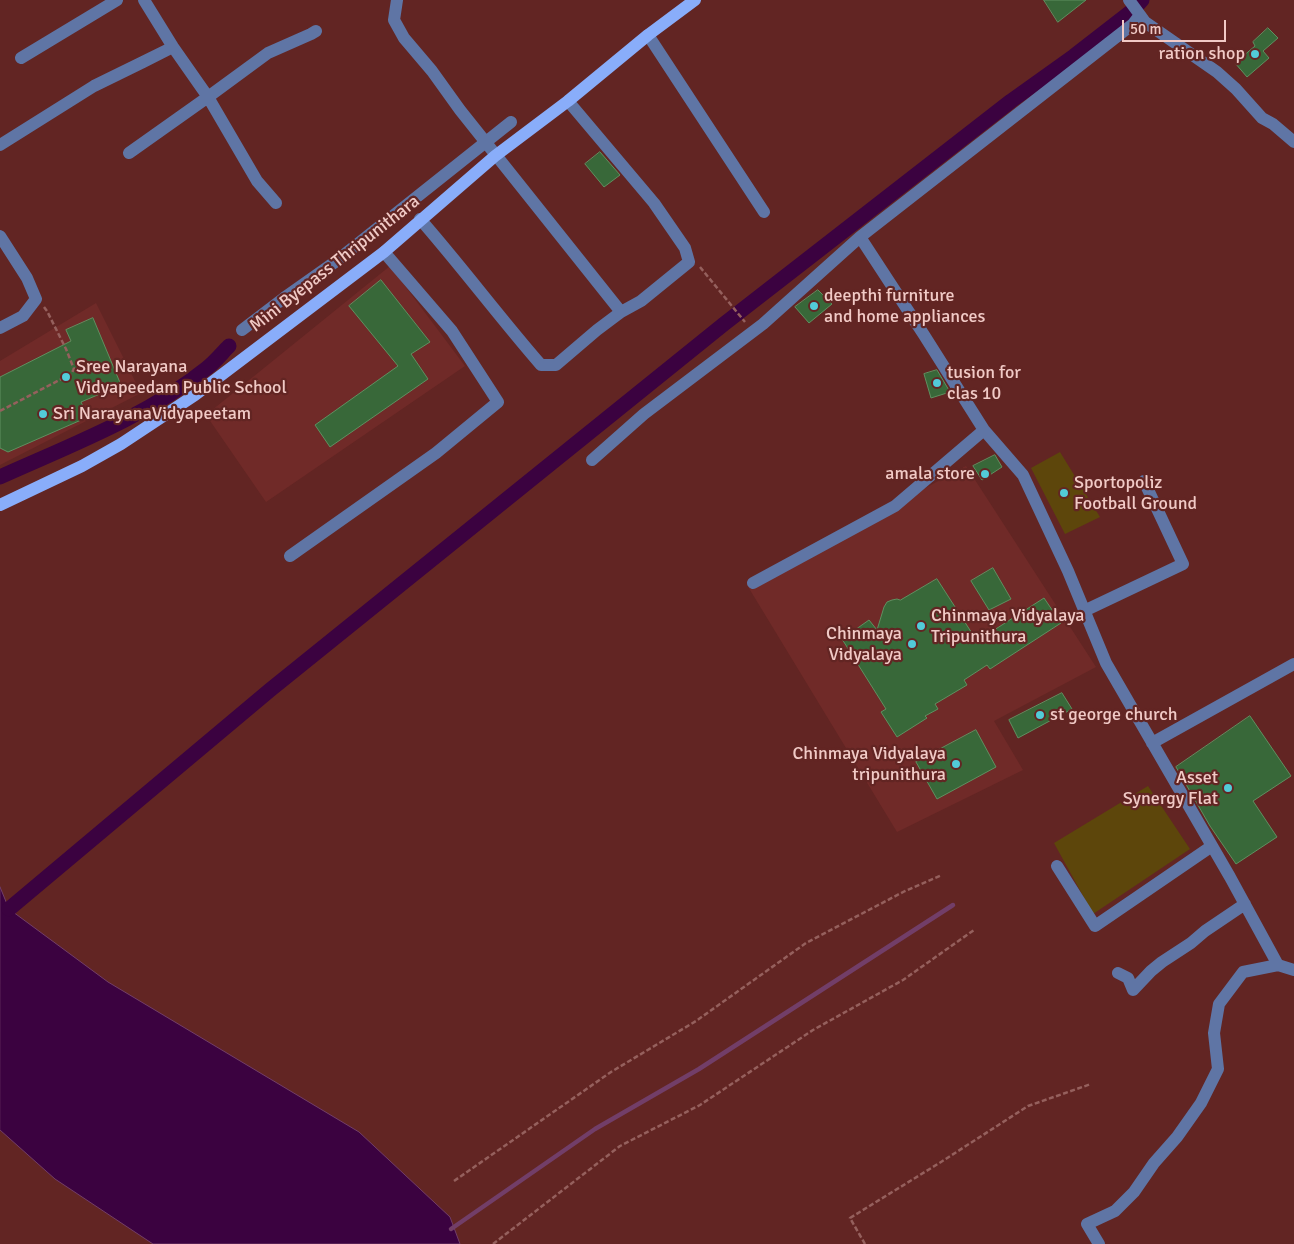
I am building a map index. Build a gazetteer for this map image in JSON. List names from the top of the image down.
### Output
{
  "streets": {
    "main road": ["Mini Byepass Thripunithara"]
  },
  "places": [
    "ration shop",
    "deepthi furniture and home appliances",
    "Sree Narayana Vidyapeedam Public School",
    "tusion for clas 10",
    "Sri NarayanaVidyapeetam",
    "amala store",
    "Sportopoliz Football Ground",
    "Chinmaya Vidyalaya Tripunithura",
    "Chinmaya Vidyalaya",
    "st george church",
    "Chinmaya Vidyalaya tripunithura",
    "Asset Synergy Flat"
  ],
  "scale_bar": "50 m"
}
